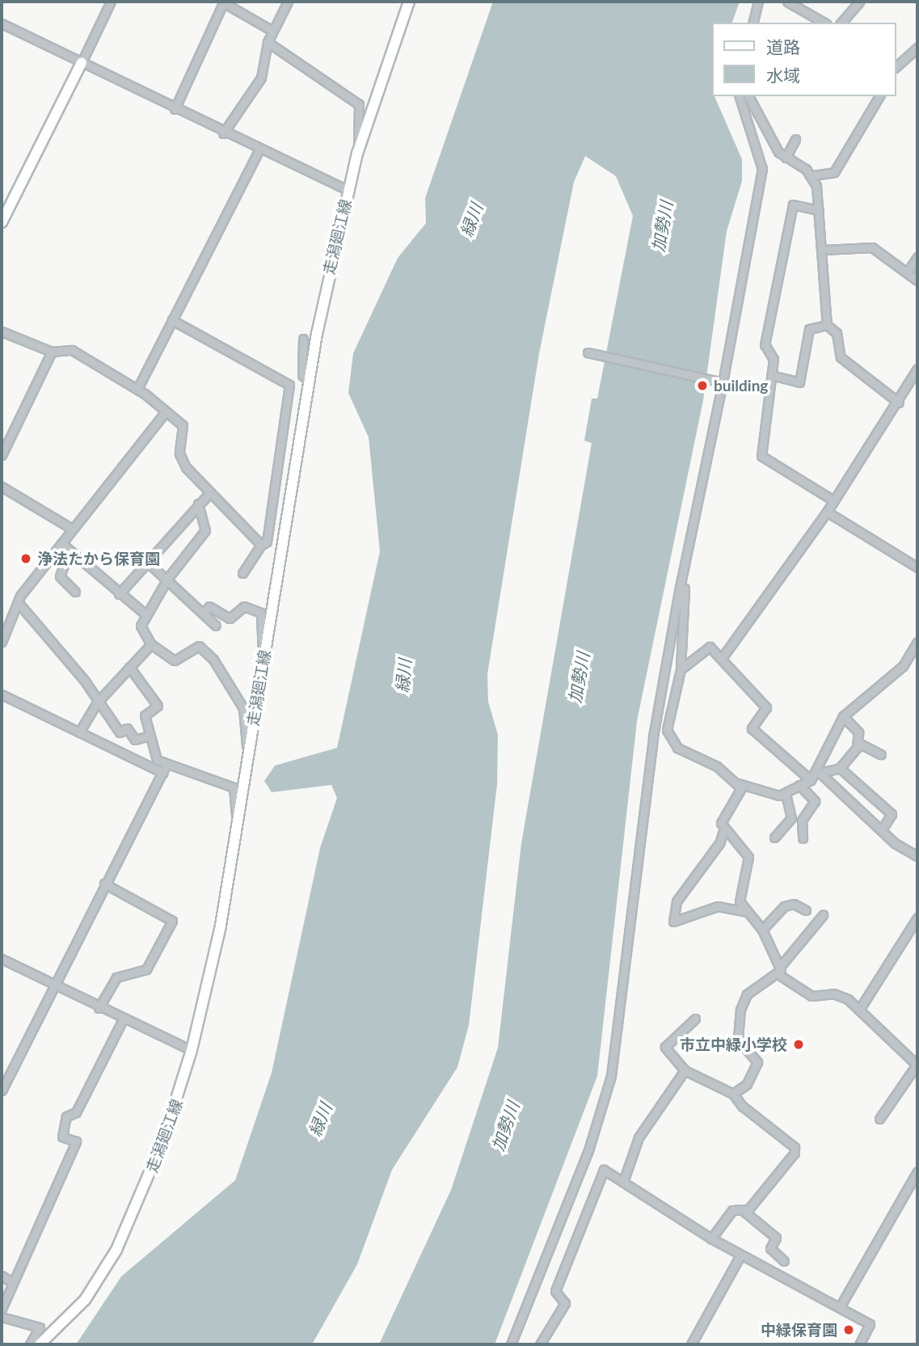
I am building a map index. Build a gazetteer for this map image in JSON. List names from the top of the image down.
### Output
{
  "streets": {
    "main road": ["走潟廻江線"]
  },
  "water": ["緑川", "加勢川"],
  "places": [
    "building",
    "浄法たから保育園",
    "市立中緑小学校",
    "中緑保育園"
  ],
  "legend": ["道路", "水域"]
}
